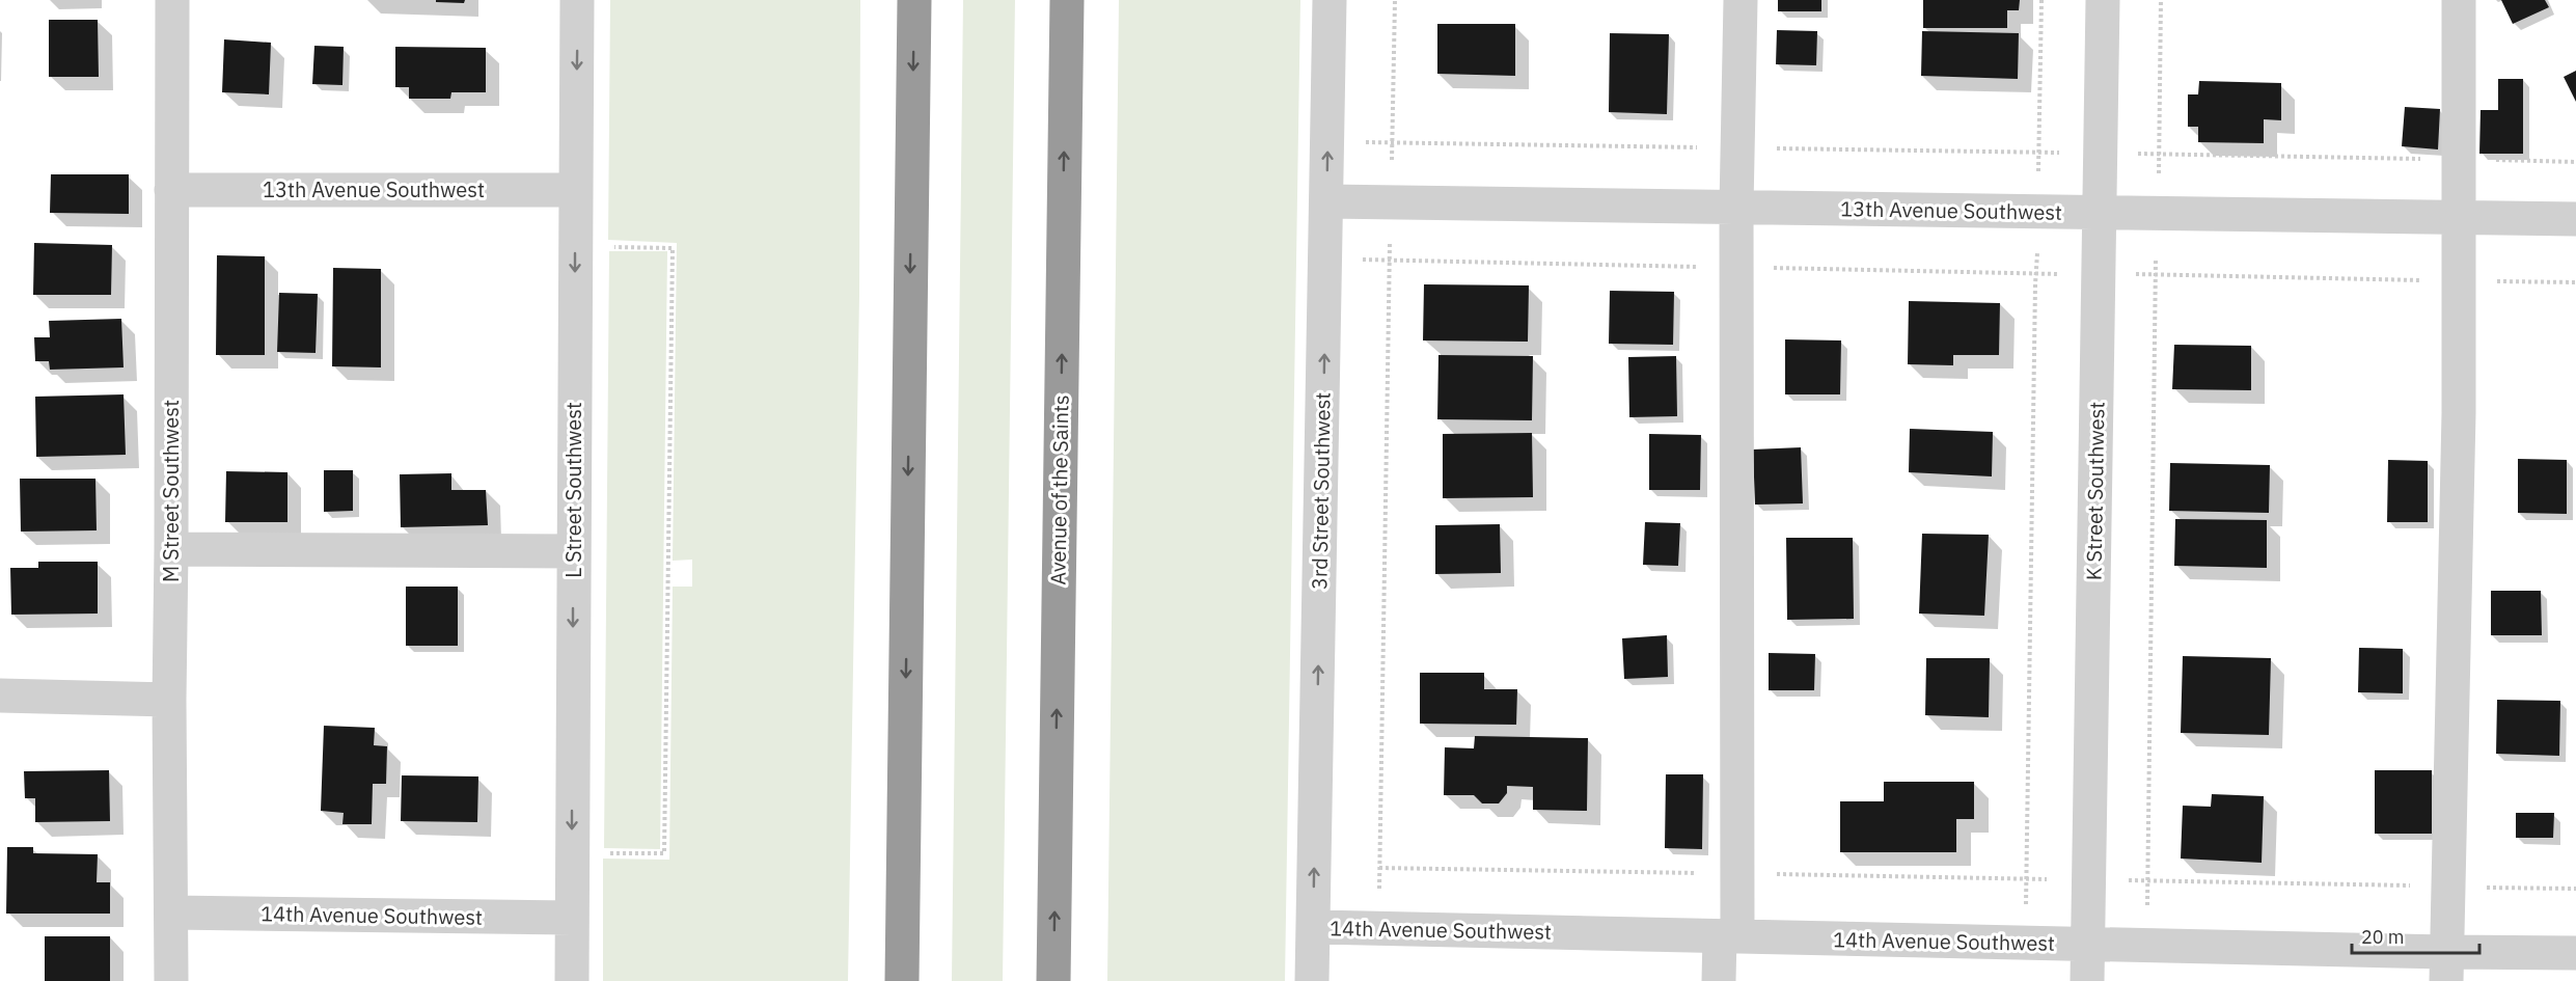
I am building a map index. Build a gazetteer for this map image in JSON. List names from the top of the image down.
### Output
{
  "streets": {
    "highway": ["Avenue of the Saints"],
    "street": [
      "13th Avenue Southwest",
      "L Street Southwest",
      "M Street Southwest",
      "3rd Street Southwest",
      "K Street Southwest",
      "14th Avenue Southwest"
    ]
  },
  "crossings": [
    ["13th Avenue Southwest", "L Street Southwest"],
    ["13th Avenue Southwest", "M Street Southwest"],
    ["13th Avenue Southwest", "3rd Street Southwest"],
    ["13th Avenue Southwest", "K Street Southwest"],
    ["L Street Southwest", "14th Avenue Southwest"],
    ["M Street Southwest", "14th Avenue Southwest"],
    ["3rd Street Southwest", "14th Avenue Southwest"],
    ["K Street Southwest", "14th Avenue Southwest"]
  ],
  "one_way": ["L Street Southwest", "3rd Street Southwest"],
  "scale_bar": "20 m"
}
